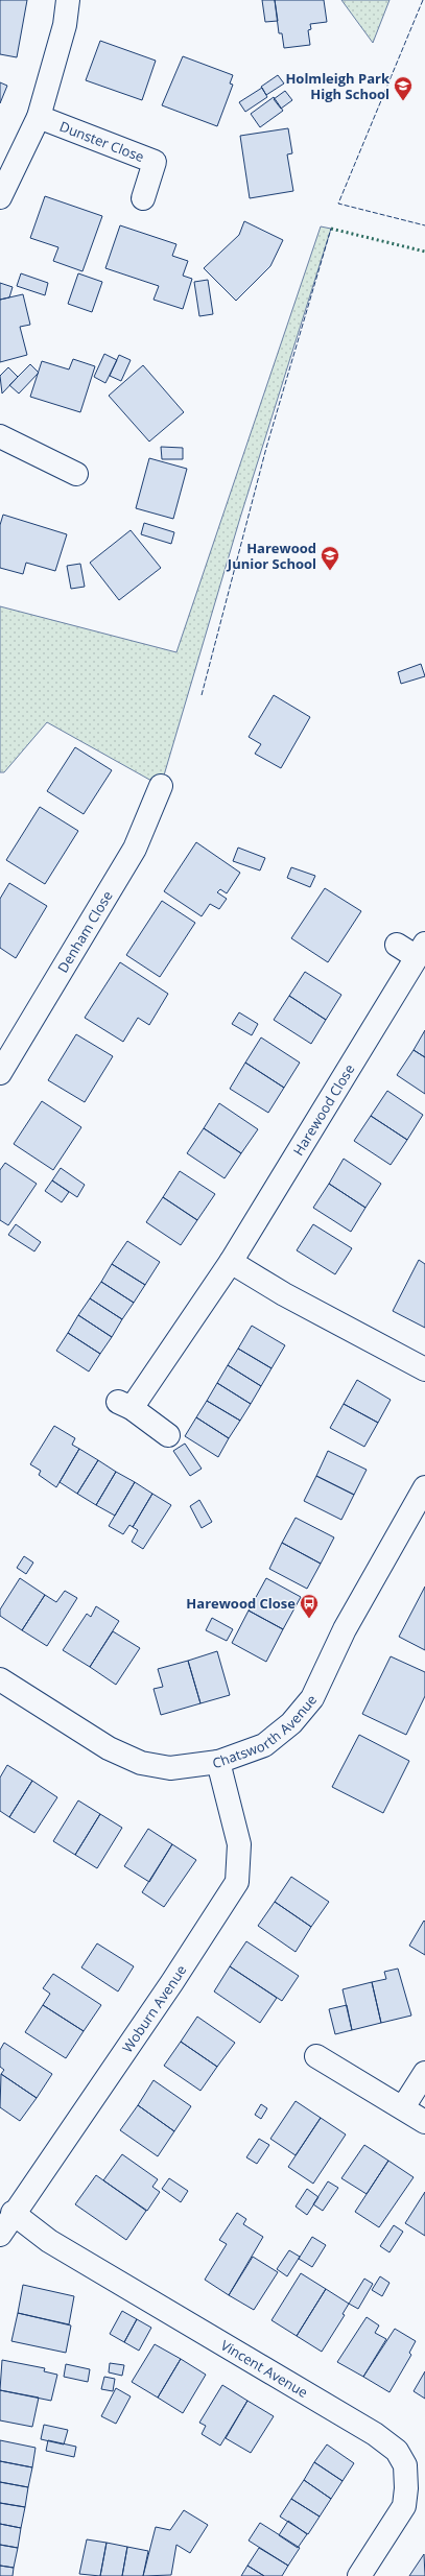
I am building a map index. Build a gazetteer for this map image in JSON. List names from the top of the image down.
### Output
{
  "streets": {
    "street": [
      "Dunster Close",
      "Denham Close",
      "Harewood Close",
      "Chatsworth Avenue",
      "Woburn Avenue",
      "Vincent Avenue"
    ]
  },
  "crossings": [
    ["Chatsworth Avenue", "Woburn Avenue"],
    ["Woburn Avenue", "Vincent Avenue"]
  ],
  "places": {
    "school or university": ["Holmleigh Park High School", "Harewood Junior School"],
    "bus stop": ["Harewood Close"]
  }
}
